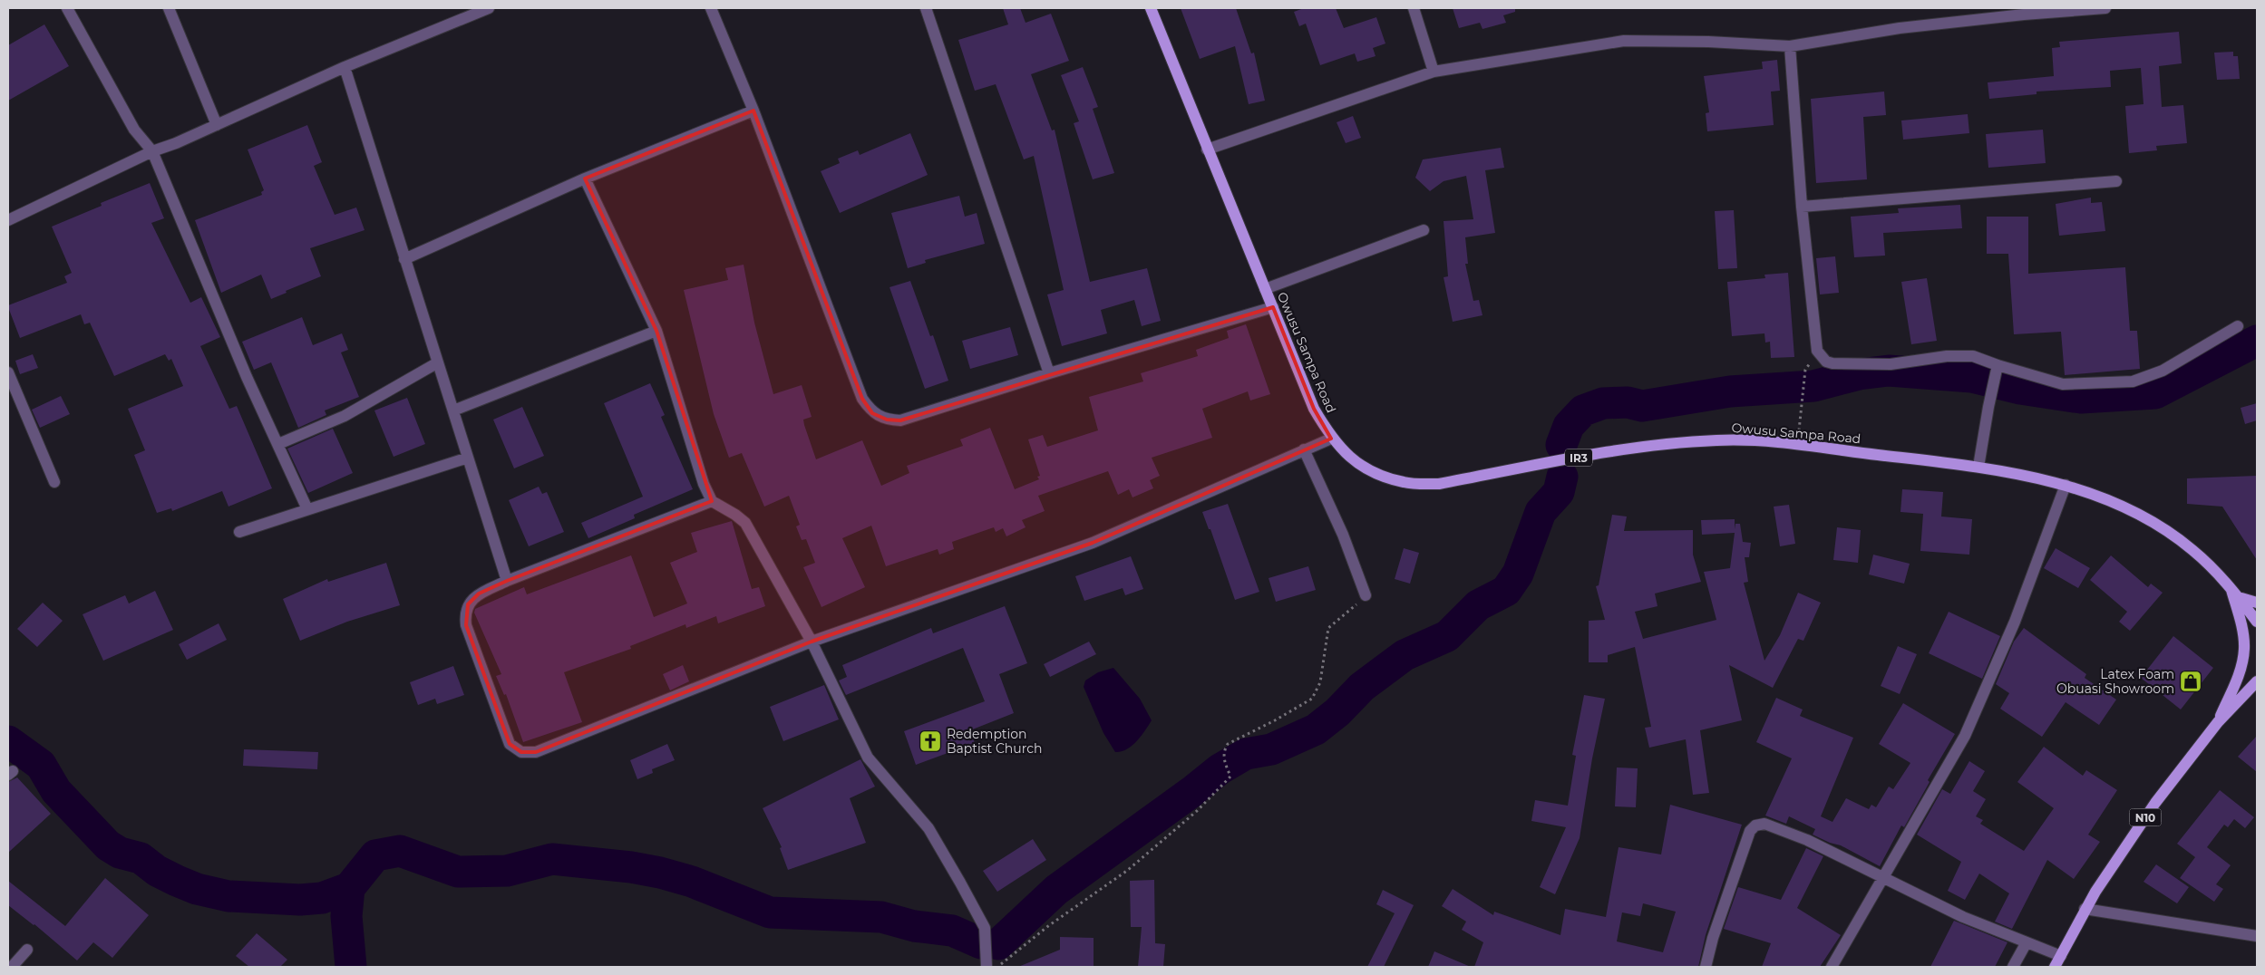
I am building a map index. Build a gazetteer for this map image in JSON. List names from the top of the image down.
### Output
{
  "streets": {
    "main road": ["Owusu Sampa Road", "IR3", "N10"]
  },
  "places": {
    "shop": ["Latex Foam Obuasi Showroom"],
    "church": ["Redemption Baptist Church"]
  }
}
